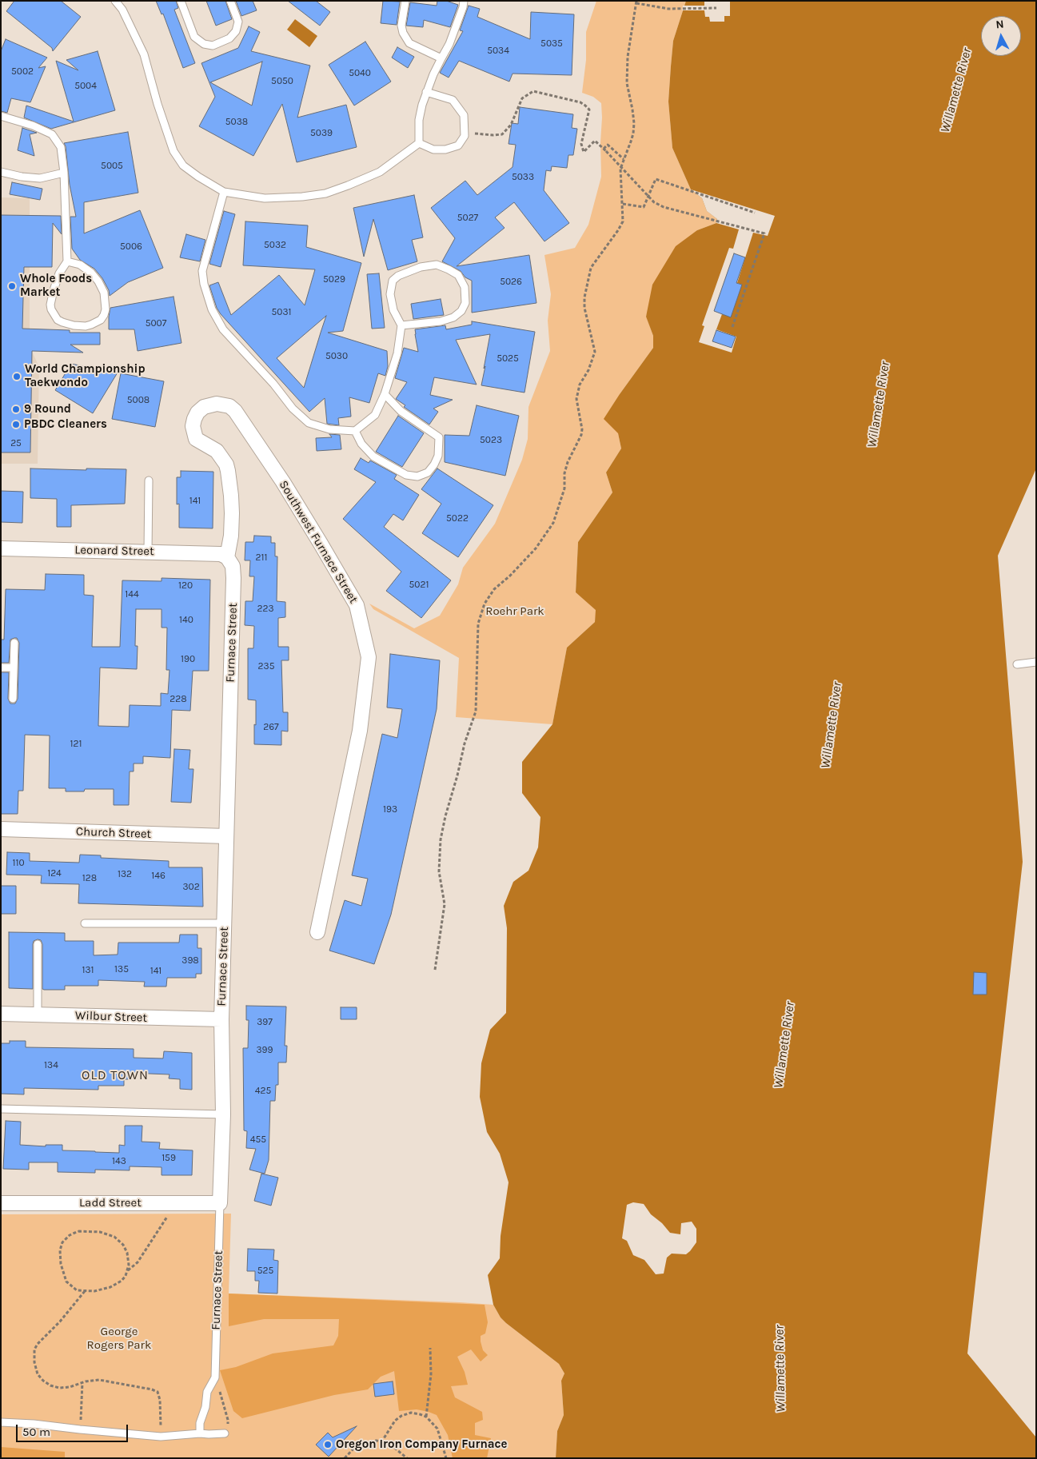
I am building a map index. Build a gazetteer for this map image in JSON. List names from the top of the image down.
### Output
{
  "streets": {
    "street": [
      "Southwest Furnace Street",
      "Leonard Street",
      "Furnace Street",
      "Church Street",
      "Wilbur Street",
      "Ladd Street"
    ]
  },
  "crossings": [
    ["Southwest Furnace Street", "Leonard Street"],
    ["Southwest Furnace Street", "Furnace Street"],
    ["Leonard Street", "Furnace Street"],
    ["Furnace Street", "Church Street"],
    ["Furnace Street", "Wilbur Street"],
    ["Furnace Street", "Ladd Street"]
  ],
  "districts": ["OLD TOWN"],
  "water": ["Willamette River"],
  "parks": ["Roehr Park", "George Rogers Park"],
  "places": [
    "Whole Foods Market",
    "World Championship Taekwondo",
    "9 Round",
    "PBDC Cleaners",
    "Oregon Iron Company Furnace"
  ],
  "house_numbers": [
    "5035",
    "5034",
    "5002",
    "5040",
    "5050",
    "5004",
    "5038",
    "5039",
    "5005",
    "5033",
    "5027",
    "5032",
    "5006",
    "5029",
    "5026",
    "5031",
    "5007",
    "5030",
    "5025",
    "5008",
    "5023",
    "25",
    "141",
    "5022",
    "211",
    "5021",
    "120",
    "144",
    "223",
    "140",
    "190",
    "235",
    "228",
    "267",
    "121",
    "193",
    "110",
    "124",
    "132",
    "146",
    "128",
    "302",
    "398",
    "135",
    "131",
    "141",
    "397",
    "399",
    "134",
    "425",
    "455",
    "159",
    "143",
    "525"
  ],
  "scale_bar": "50 m",
  "north": "top"
}
